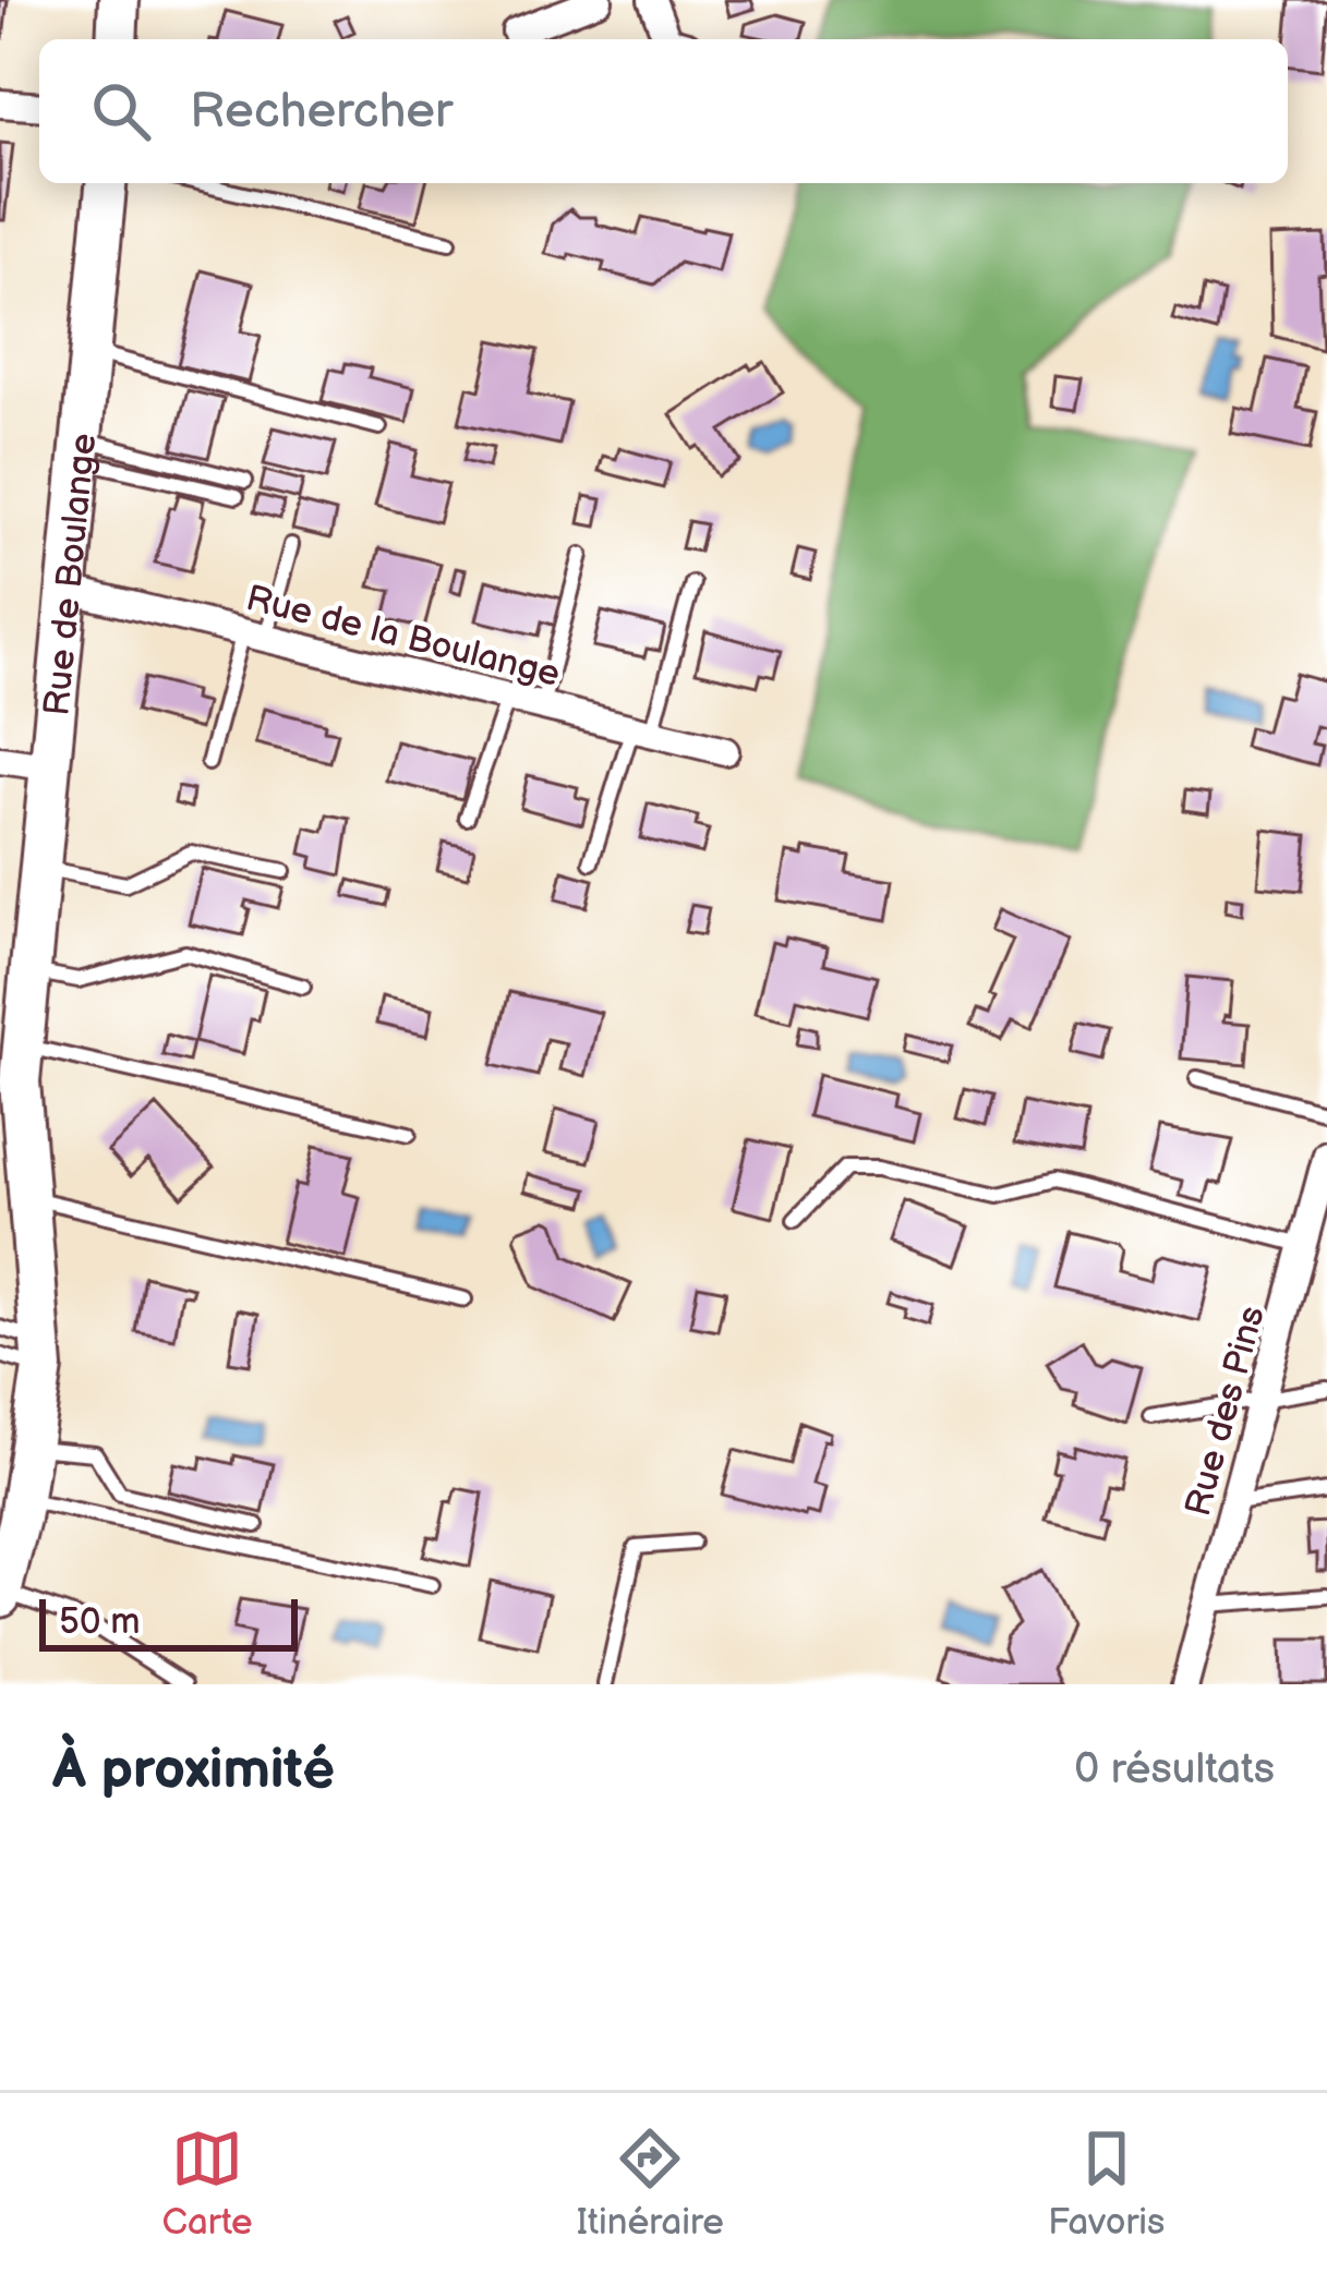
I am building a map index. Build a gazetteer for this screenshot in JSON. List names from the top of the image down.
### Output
{
  "streets": {
    "main road": ["Rue de Boulange"],
    "street": ["Rue de la Boulange", "Rue des Pins"]
  },
  "crossings": [
    ["Rue de Boulange", "Rue de la Boulange"]
  ],
  "scale_bar": "50 m",
  "page": {
    "search": "Rechercher",
    "scale": "50 m",
    "heading": ["À proximité", "0 résultats"],
    "nav": ["Carte", "Itinéraire", "Favoris"]
  }
}
